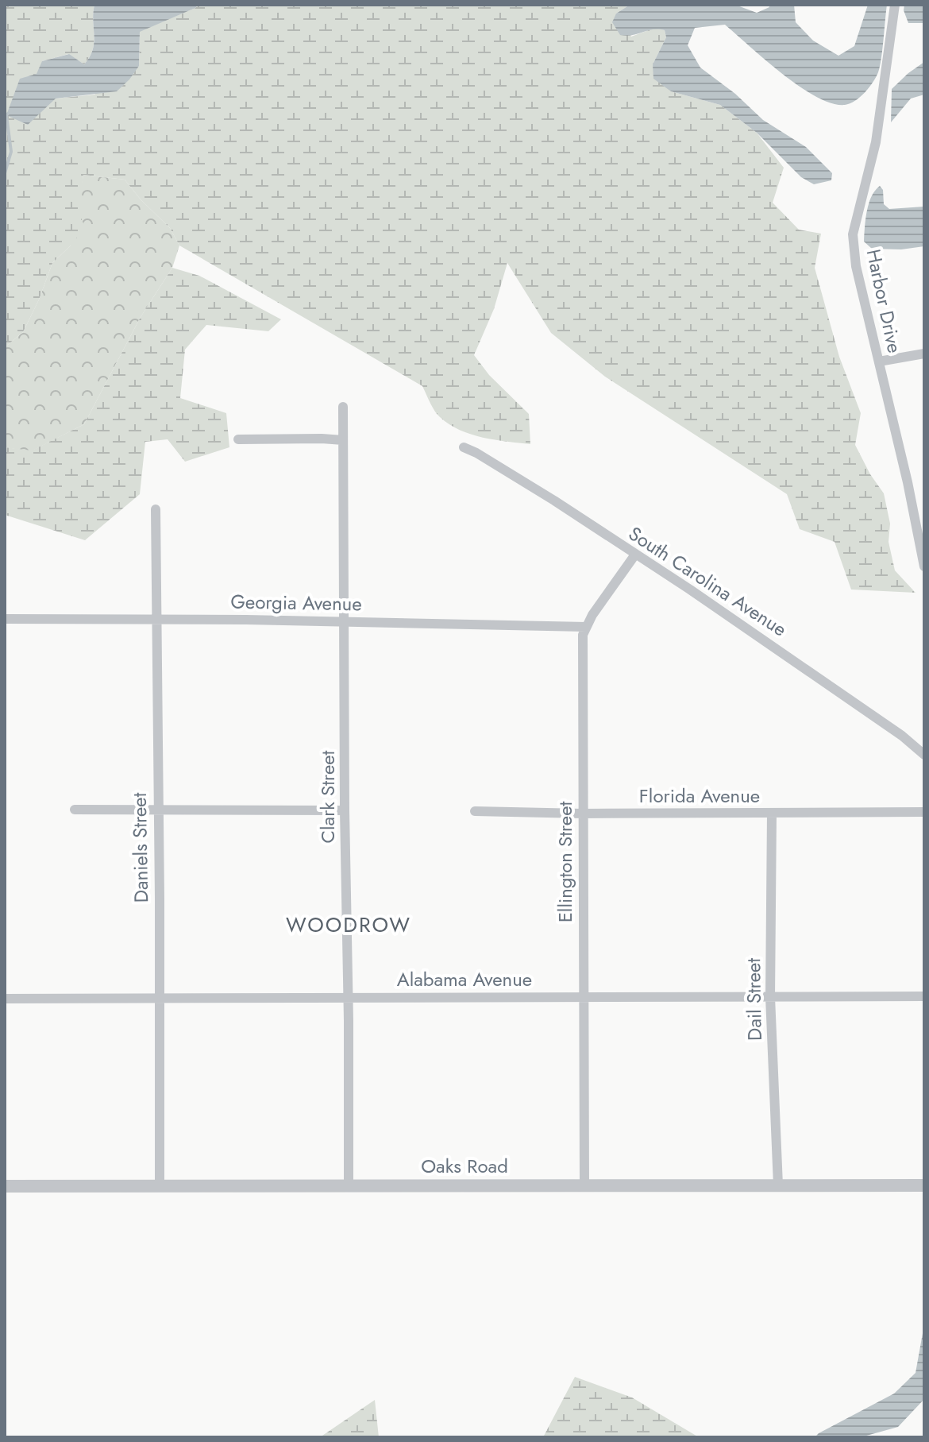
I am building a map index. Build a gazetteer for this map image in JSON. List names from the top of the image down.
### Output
{
  "streets": {
    "street": [
      "Harbor Drive",
      "South Carolina Avenue",
      "Georgia Avenue",
      "Florida Avenue",
      "Clark Street",
      "Daniels Street",
      "Ellington Street",
      "Alabama Avenue",
      "Dail Street",
      "Oaks Road"
    ]
  },
  "crossings": [
    ["South Carolina Avenue", "Ellington Street"],
    ["Georgia Avenue", "Clark Street"],
    ["Georgia Avenue", "Daniels Street"],
    ["Georgia Avenue", "Ellington Street"],
    ["Florida Avenue", "Ellington Street"],
    ["Florida Avenue", "Dail Street"],
    ["Clark Street", "Alabama Avenue"],
    ["Clark Street", "Oaks Road"],
    ["Daniels Street", "Alabama Avenue"],
    ["Daniels Street", "Oaks Road"],
    ["Ellington Street", "Alabama Avenue"],
    ["Ellington Street", "Oaks Road"],
    ["Alabama Avenue", "Dail Street"],
    ["Dail Street", "Oaks Road"]
  ],
  "districts": ["WOODROW"]
}
